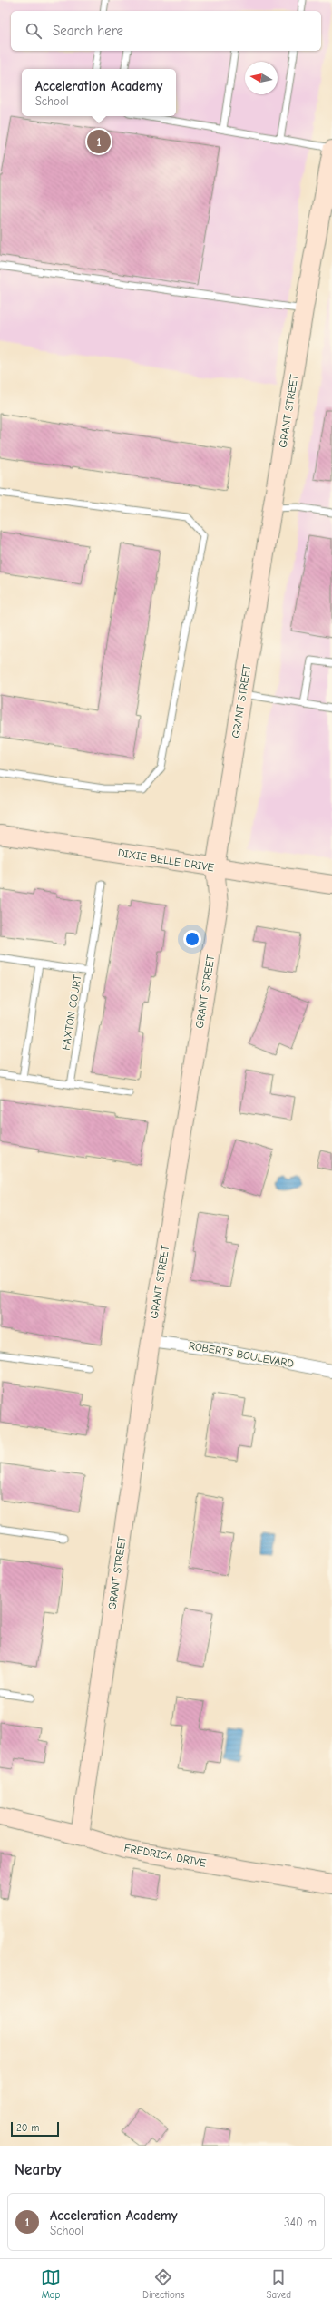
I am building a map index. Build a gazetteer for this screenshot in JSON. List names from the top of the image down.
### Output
{
  "streets": {
    "street": [
      "GRANT STREET",
      "DIXIE BELLE DRIVE",
      "ROBERTS BOULEVARD",
      "FREDRICA DRIVE"
    ],
    "lane": ["FAXTON COURT"]
  },
  "crossings": [
    ["GRANT STREET", "DIXIE BELLE DRIVE"],
    ["GRANT STREET", "ROBERTS BOULEVARD"],
    ["GRANT STREET", "FREDRICA DRIVE"]
  ],
  "scale_bar": "20 m",
  "north": "left",
  "page": {
    "search": "Search here",
    "popup": ["Acceleration Academy", "School"],
    "pins": "1",
    "scale": "20 m",
    "heading": "Nearby",
    "list": [
      {
        "mark": "1",
        "name": "Acceleration Academy",
        "note": "School",
        "value": "340 m"
      }
    ],
    "nav": ["Map", "Directions", "Saved"]
  }
}
